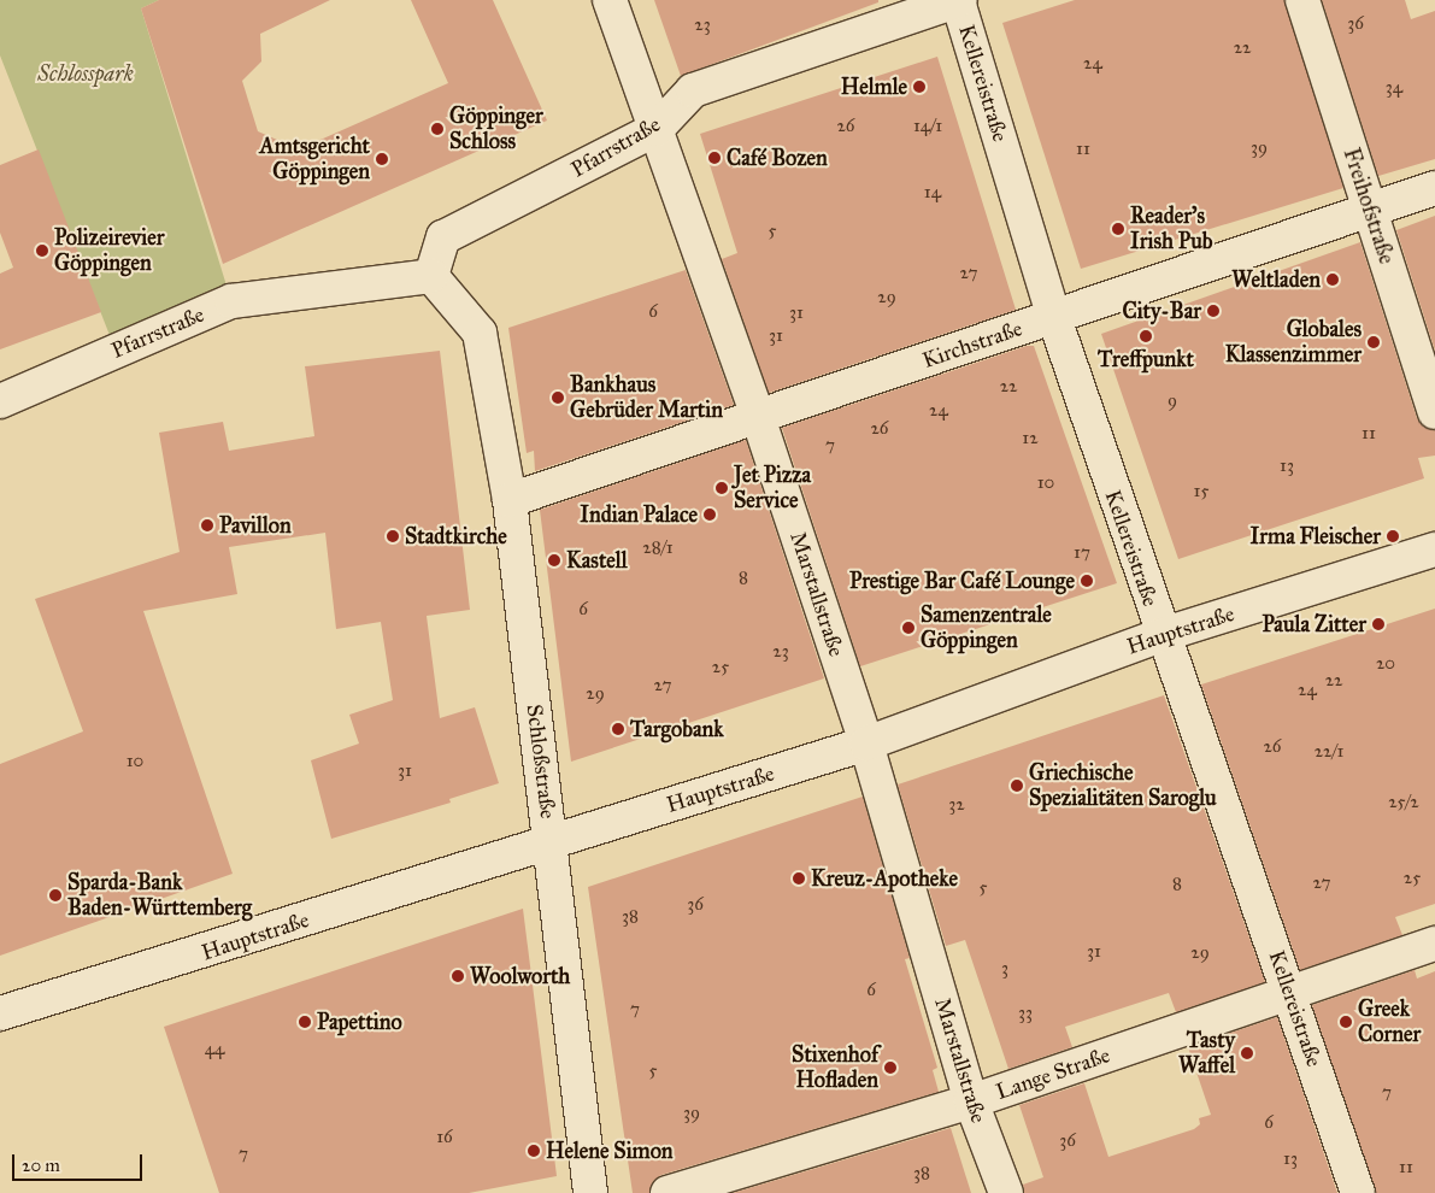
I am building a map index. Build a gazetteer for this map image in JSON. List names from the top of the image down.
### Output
{
  "streets": {
    "street": [
      "Kellereistraße",
      "Pfarrstraße",
      "Freihofstraße",
      "Kirchstraße",
      "Marstallstraße",
      "Hauptstraße",
      "Schloßstraße",
      "Lange Straße"
    ]
  },
  "crossings": [
    ["Kellereistraße", "Pfarrstraße"],
    ["Kellereistraße", "Kirchstraße"],
    ["Kellereistraße", "Hauptstraße"],
    ["Kellereistraße", "Lange Straße"],
    ["Pfarrstraße", "Marstallstraße"],
    ["Pfarrstraße", "Schloßstraße"],
    ["Freihofstraße", "Kirchstraße"],
    ["Kirchstraße", "Marstallstraße"],
    ["Kirchstraße", "Schloßstraße"],
    ["Marstallstraße", "Hauptstraße"],
    ["Marstallstraße", "Lange Straße"],
    ["Hauptstraße", "Schloßstraße"]
  ],
  "parks": ["Schlosspark"],
  "places": [
    "Helmle",
    "Göppinger Schloss",
    "Café Bozen",
    "Amtsgericht Göppingen",
    "Reader's Irish Pub",
    "Polizeirevier Göppingen",
    "Weltladen",
    "City-Bar",
    "Treffpunkt",
    "Globales Klassenzimmer",
    "Bankhaus Gebrüder Martin",
    "Jet Pizza Service",
    "Indian Palace",
    "Pavillon",
    "Stadtkirche",
    "Irma Fleischer",
    "Kastell",
    "Prestige Bar Café Lounge",
    "Paula Zitter",
    "Samenzentrale Göppingen",
    "Targobank",
    "Griechische Spezialitäten Saroglu",
    "Kreuz-Apotheke",
    "Sparda-Bank Baden-Württemberg",
    "Woolworth",
    "Papettino",
    "Greek Corner",
    "Tasty Waffel",
    "Stixenhof Hofladen",
    "Helene Simon"
  ],
  "house_numbers": [
    "36",
    "23",
    "22",
    "24",
    "34",
    "26",
    "14/1",
    "39",
    "11",
    "14",
    "5",
    "27",
    "29",
    "6",
    "31",
    "31",
    "22",
    "9",
    "24",
    "26",
    "11",
    "12",
    "7",
    "13",
    "10",
    "15",
    "28/1",
    "17",
    "8",
    "6",
    "23",
    "20",
    "25",
    "22",
    "27",
    "24",
    "29",
    "26",
    "22/1",
    "10",
    "31",
    "25/2",
    "32",
    "25",
    "27",
    "8",
    "5",
    "36",
    "38",
    "31",
    "29",
    "3",
    "6",
    "7",
    "33",
    "44",
    "5",
    "7",
    "39",
    "6",
    "16",
    "36",
    "7",
    "13",
    "11",
    "38"
  ],
  "scale_bar": "20 m"
}
